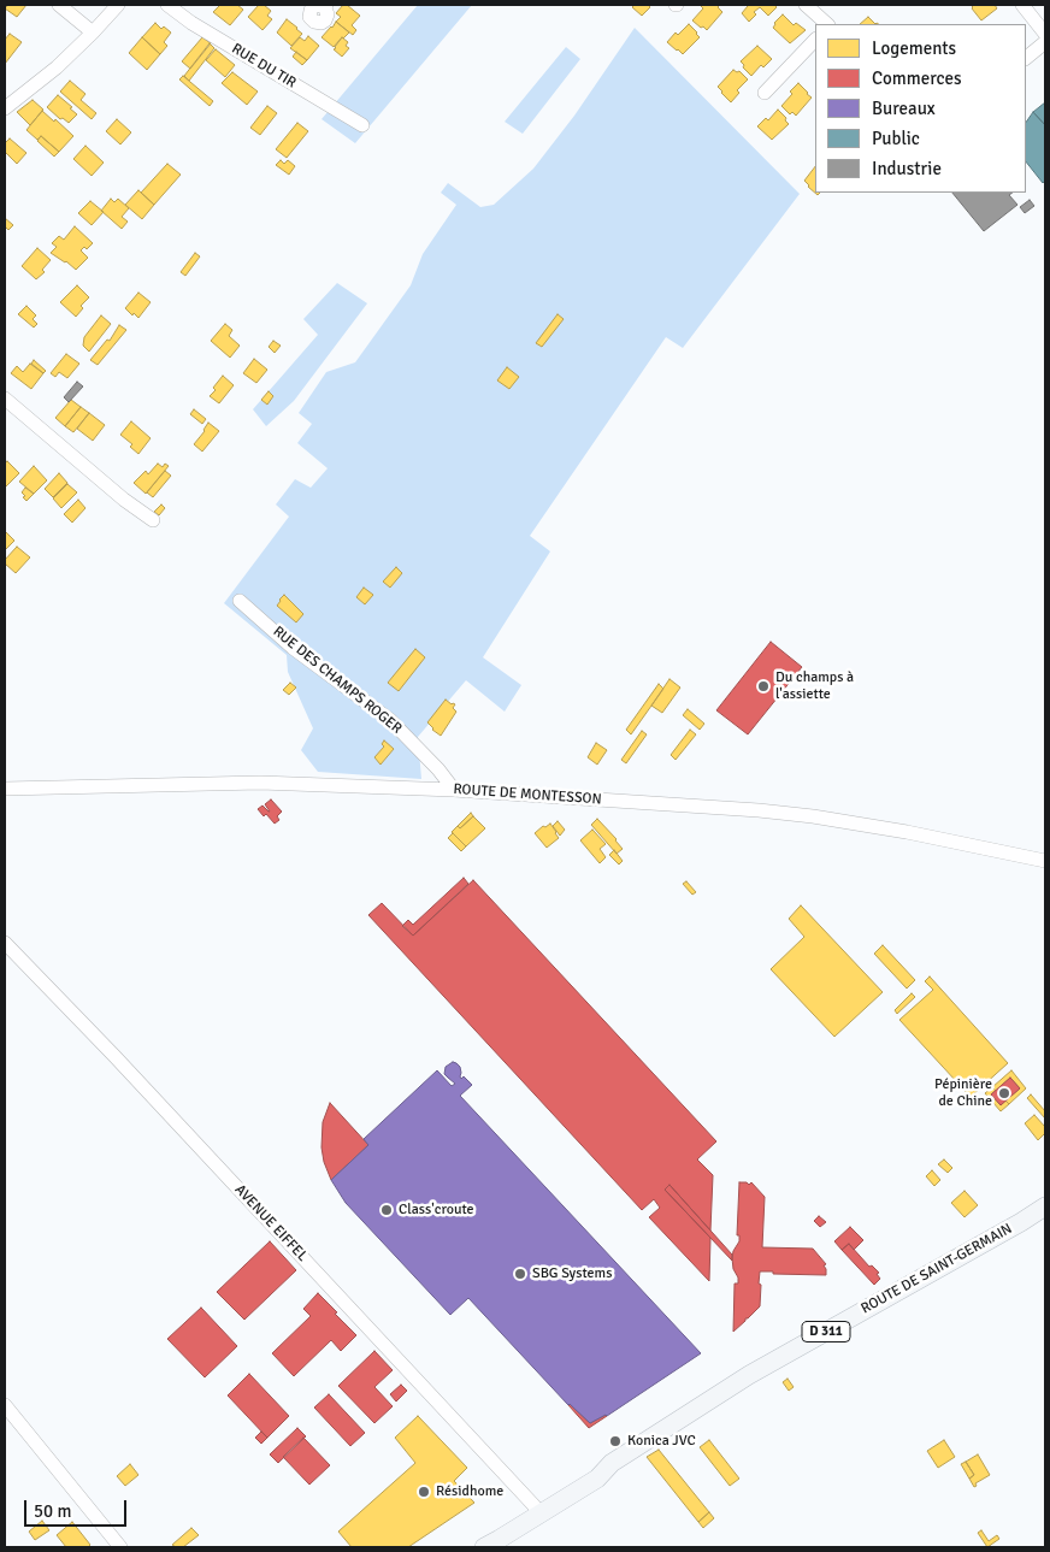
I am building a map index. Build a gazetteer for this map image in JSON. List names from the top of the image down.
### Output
{
  "streets": {
    "main road": ["ROUTE DE SAINT-GERMAIN", "D 311"],
    "street": [
      "RUE DU TIR",
      "RUE DES CHAMPS ROGER",
      "ROUTE DE MONTESSON",
      "AVENUE EIFFEL"
    ]
  },
  "crossings": [
    ["RUE DES CHAMPS ROGER", "ROUTE DE MONTESSON"],
    ["AVENUE EIFFEL", "ROUTE DE SAINT-GERMAIN"]
  ],
  "places": [
    "Du champs à l'assiette",
    "Pépinière de Chine",
    "Class'croute",
    "SBG Systems",
    "Konica JVC",
    "Résidhome"
  ],
  "legend": [
    "Logements",
    "Commerces",
    "Bureaux",
    "Public",
    "Industrie"
  ],
  "scale_bar": "50 m"
}
